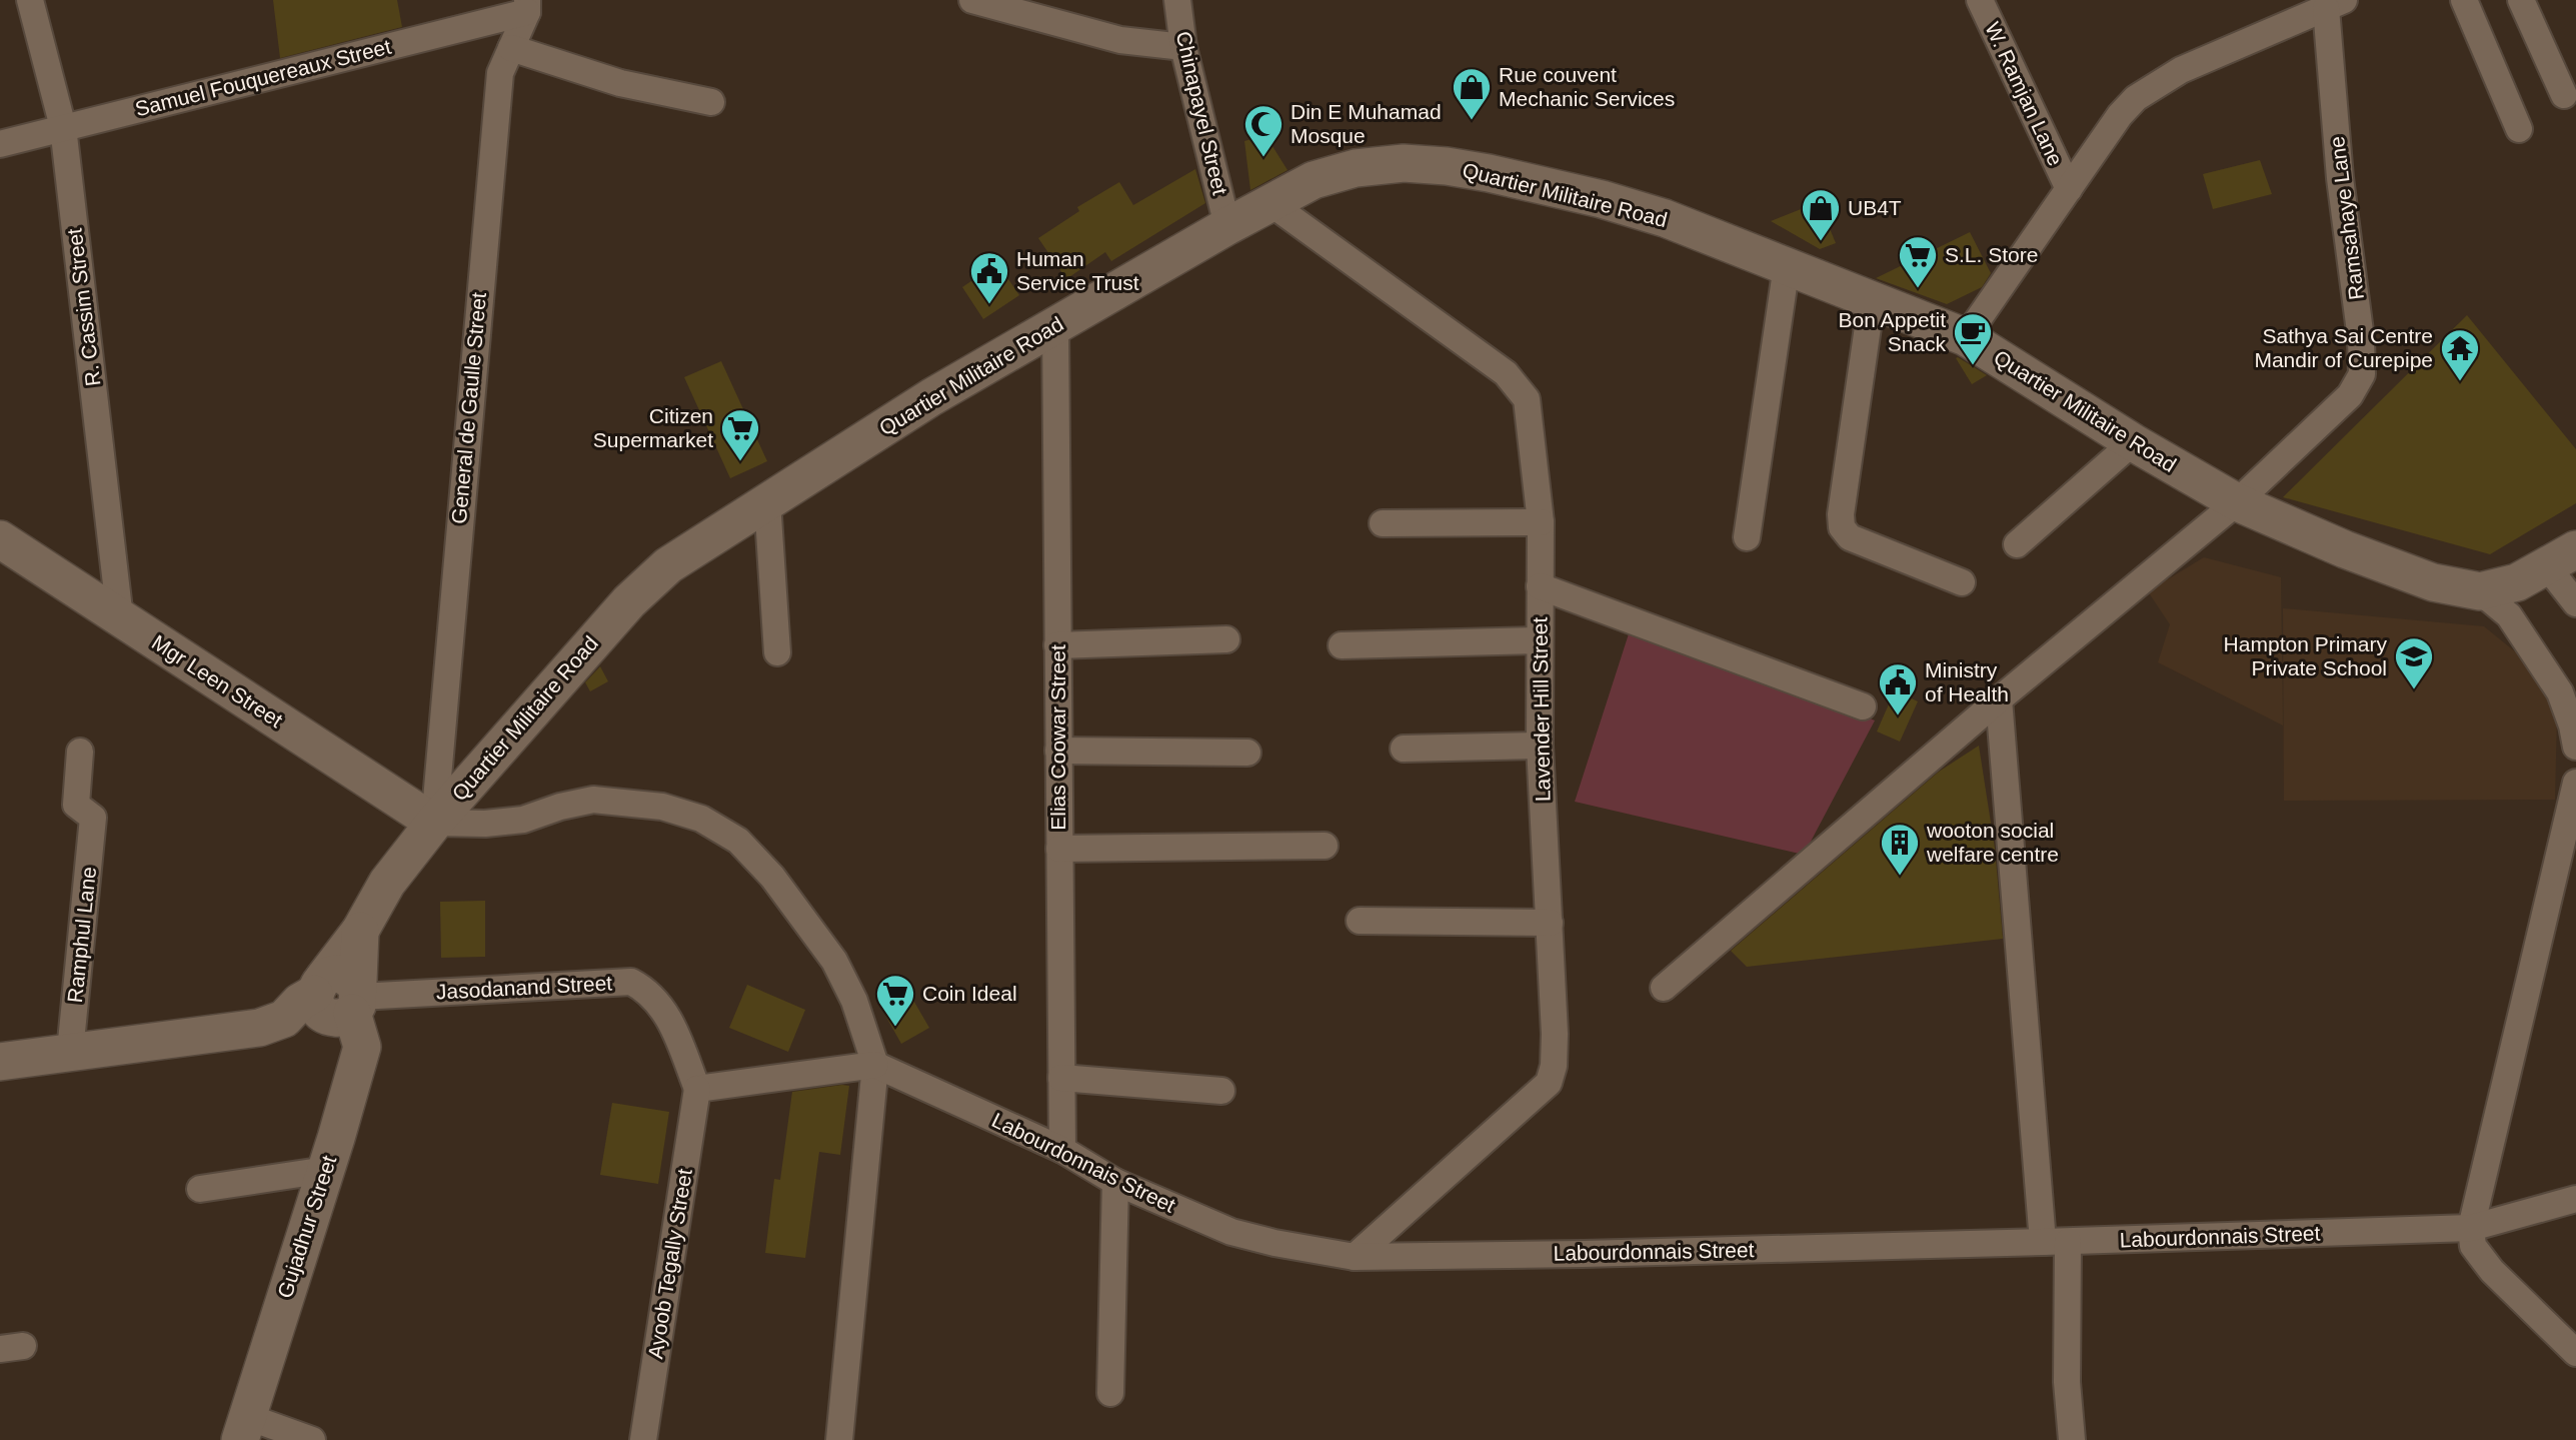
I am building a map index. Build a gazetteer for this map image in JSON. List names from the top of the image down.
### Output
{
  "streets": {
    "main road": ["Quartier Militaire Road", "Mgr Leen Street", "Gujadhur Street"],
    "street": [
      "Samuel Fouquereaux Street",
      "W. Ramjan Lane",
      "Chinapayel Street",
      "Ramsahaye Lane",
      "R. Cassim Street",
      "General de Gaulle Street",
      "Lavender Hill Street",
      "Elias Coowar Street",
      "Ramphul Lane",
      "Jasodanand Street",
      "Labourdonnais Street",
      "Ayoob Tegally Street"
    ]
  },
  "crossings": [
    ["Samuel Fouquereaux Street", "R. Cassim Street"],
    ["Samuel Fouquereaux Street", "General de Gaulle Street"],
    ["Chinapayel Street", "Quartier Militaire Road"],
    ["Quartier Militaire Road", "Ramsahaye Lane"],
    ["Quartier Militaire Road", "General de Gaulle Street"],
    ["Quartier Militaire Road", "Mgr Leen Street"],
    ["Quartier Militaire Road", "Lavender Hill Street"],
    ["Quartier Militaire Road", "Elias Coowar Street"],
    ["Quartier Militaire Road", "Jasodanand Street"],
    ["Quartier Militaire Road", "Gujadhur Street"],
    ["R. Cassim Street", "Mgr Leen Street"],
    ["General de Gaulle Street", "Mgr Leen Street"],
    ["Lavender Hill Street", "Labourdonnais Street"],
    ["Elias Coowar Street", "Labourdonnais Street"],
    ["Jasodanand Street", "Gujadhur Street"],
    ["Jasodanand Street", "Ayoob Tegally Street"]
  ],
  "places": {
    "shop": ["Rue couvent Mechanic Services", "UB4T"],
    "mosque": ["Din E Muhamad Mosque"],
    "supermarket": ["S.L. Store", "Citizen Supermarket", "Coin Ideal"],
    "public building": ["Human Service Trust", "Ministry of Health"],
    "cafe": ["Bon Appetit Snack"],
    "temple": ["Sathya Sai Centre Mandir of Curepipe"],
    "school or university": ["Hampton Primary Private School"],
    "building": ["wooton social welfare centre"]
  }
}
